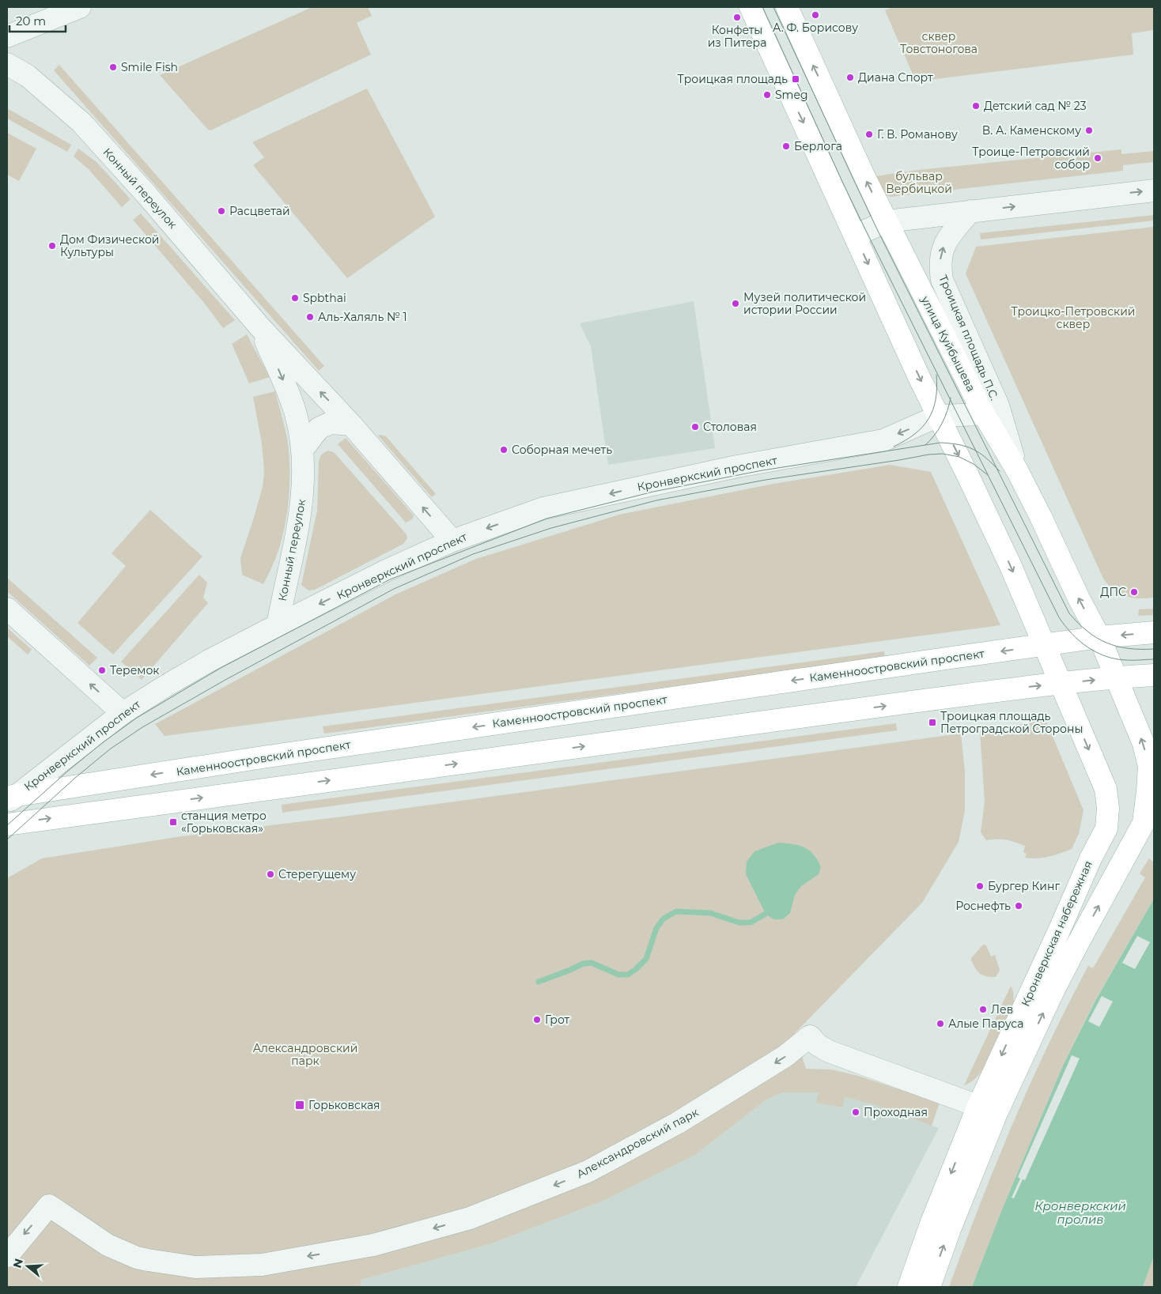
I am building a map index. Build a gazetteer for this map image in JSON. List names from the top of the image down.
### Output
{
  "streets": {
    "main road": ["улица Куйбышева", "Каменноостровский проспект", "Кронверкская набережная"],
    "street": [
      "Конный переулок",
      "Троицкая площадь П.С.",
      "Кронверкский проспект",
      "Александровский парк"
    ]
  },
  "crossings": [
    ["Конный переулок", "Кронверкский проспект"],
    ["Троицкая площадь П.С.", "улица Куйбышева"],
    ["улица Куйбышева", "Кронверкский проспект"],
    ["улица Куйбышева", "Каменноостровский проспект"],
    ["улица Куйбышева", "Кронверкская набережная"],
    ["Кронверкский проспект", "Каменноостровский проспект"],
    ["Каменноостровский проспект", "Кронверкская набережная"],
    ["Кронверкская набережная", "Александровский парк"]
  ],
  "one_way": ["Троицкая площадь П.С.", "Кронверкский проспект", "Александровский парк"],
  "water": ["Кронверкский пролив"],
  "parks": [
    "сквер Товстоногова",
    "бульвар Вербицкой",
    "Троицко-Петровский сквер",
    "Александровский парк"
  ],
  "places": {
    "other": [
      "А. Ф. Борисову",
      "Конфеты из Питера",
      "Smile Fish",
      "Диана Спорт",
      "Smeg",
      "Детский сад № 23",
      "В. А. Каменскому",
      "Г. В. Романову",
      "Берлога",
      "Троице-Петровский собор",
      "Расцветай",
      "Дом Физической Культуры",
      "Spbthai",
      "Музей политической истории России",
      "Аль-Халяль № 1",
      "Столовая",
      "Соборная мечеть",
      "ДПС",
      "Теремок",
      "Стерегущему",
      "Бургер Кинг",
      "Роснефть",
      "Лев",
      "Грот",
      "Алые Паруса",
      "Проходная"
    ],
    "transit": [
      "Троицкая площадь",
      "Троицкая площадь Петроградской Стороны",
      "станция метро «Горьковская»",
      "Горьковская"
    ]
  },
  "scale_bar": "20 m",
  "north": "left"
}
